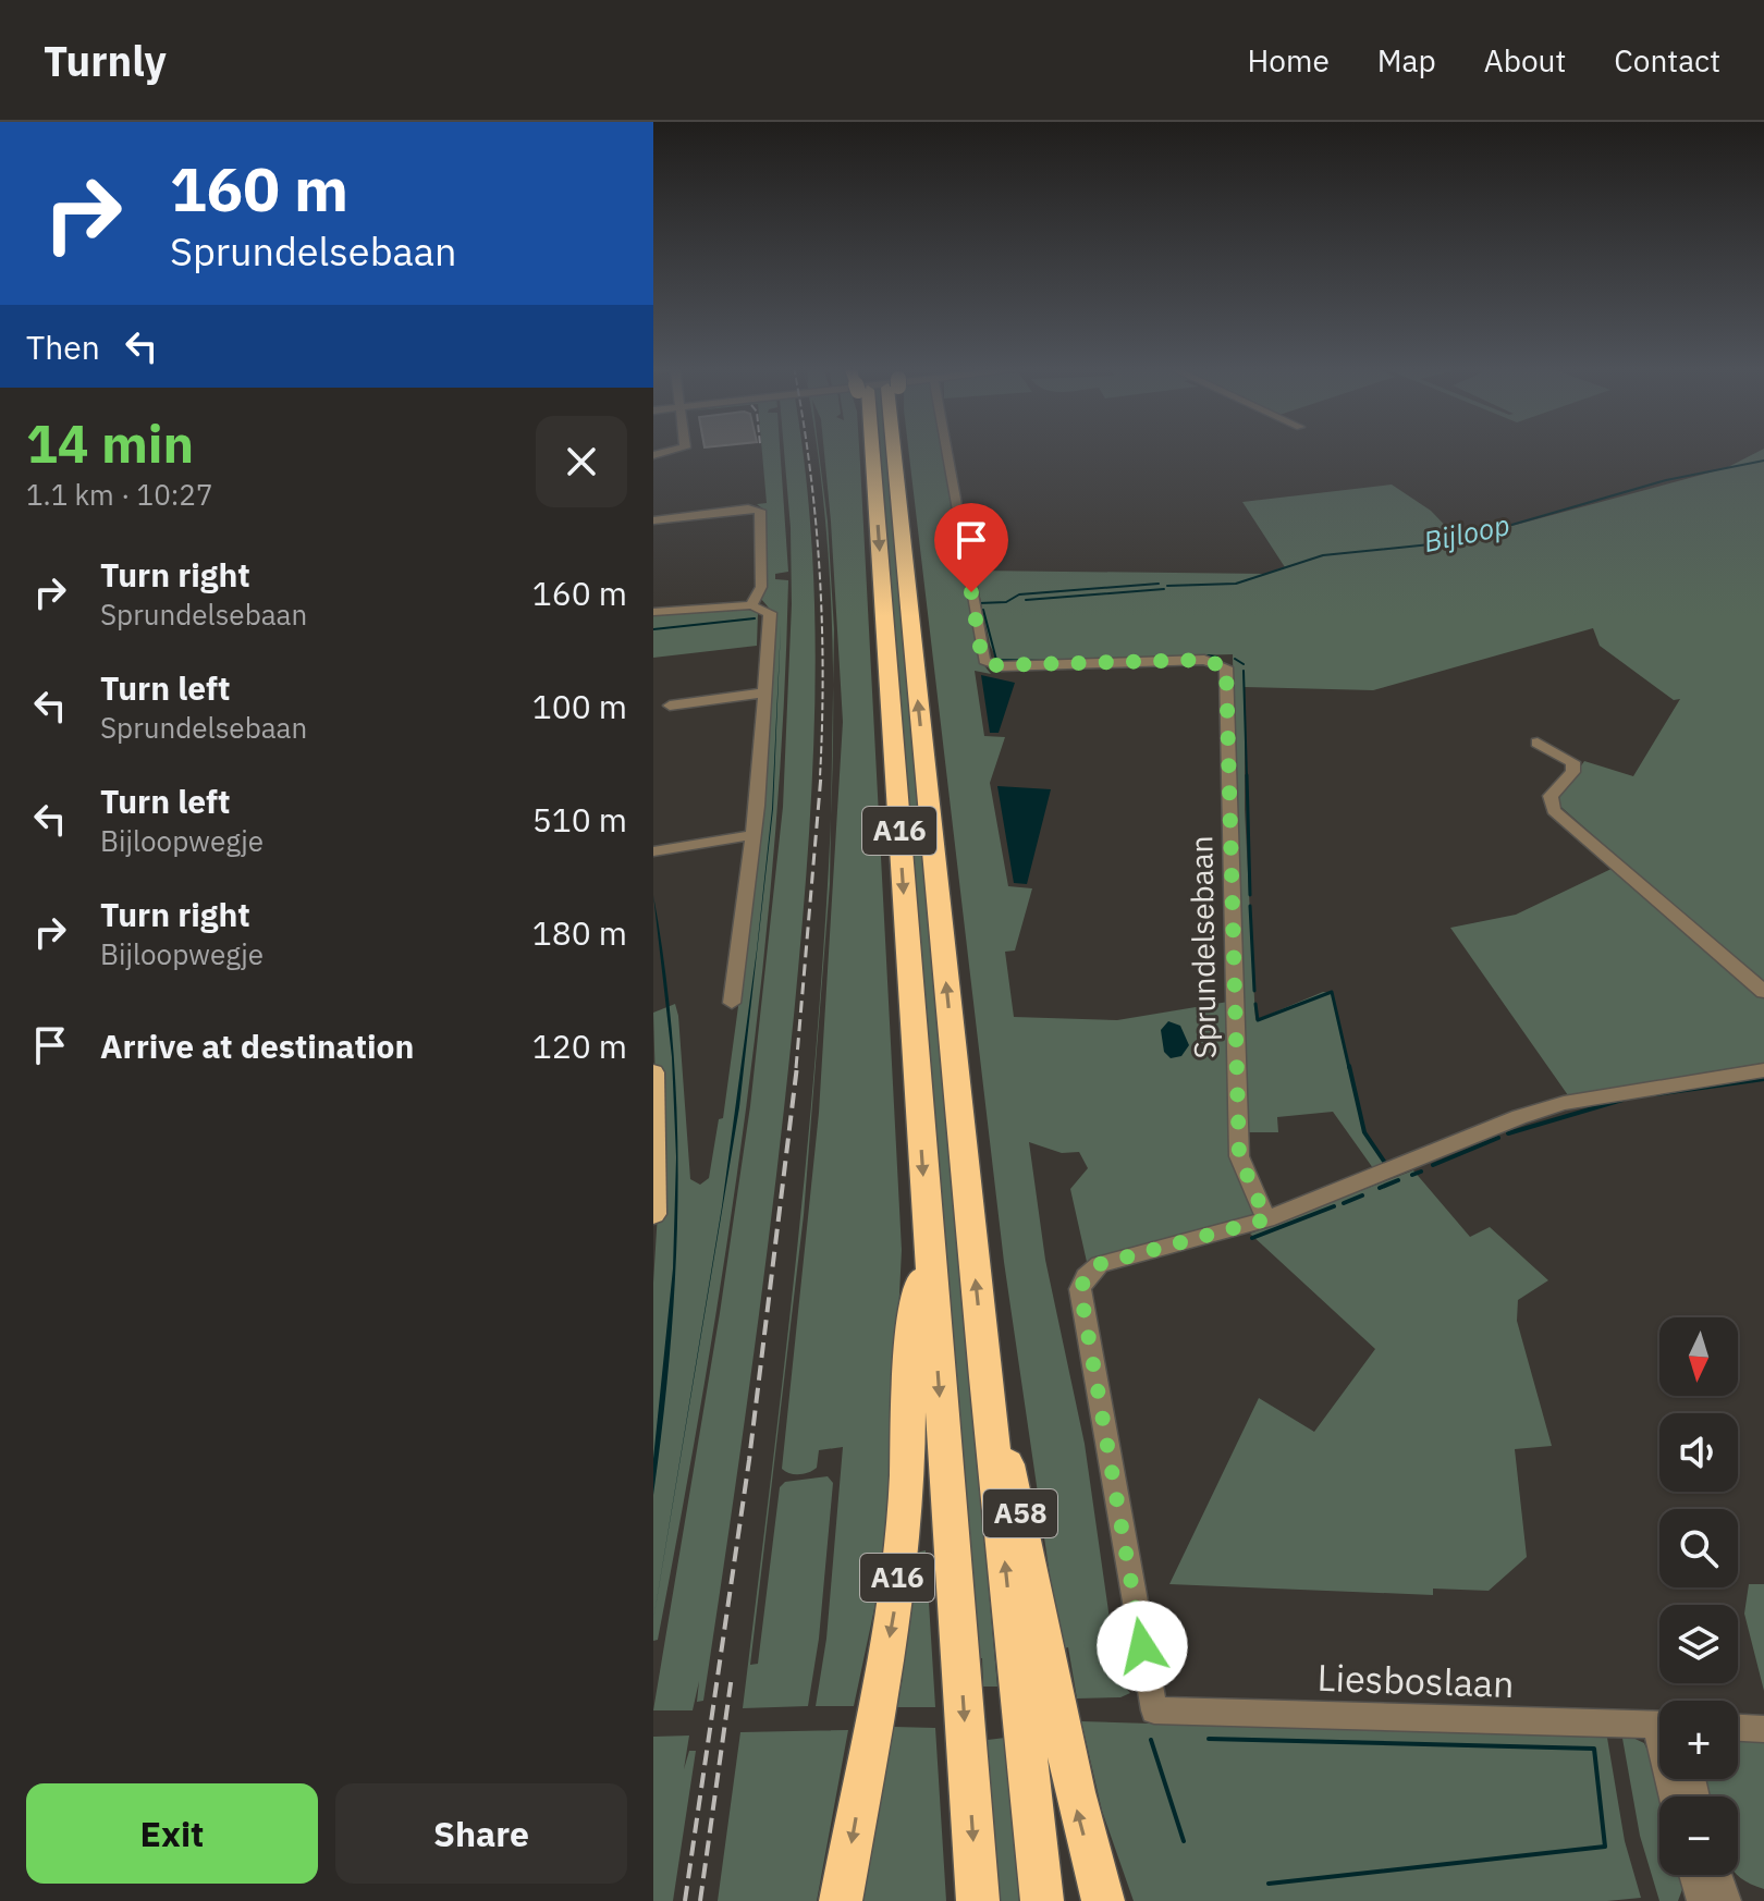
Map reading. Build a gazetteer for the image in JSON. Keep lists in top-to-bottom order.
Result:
{
  "streets": {
    "highway": ["A16"],
    "street": ["Sprundelsebaan", "Liesboslaan"]
  },
  "crossings": [
    ["Sprundelsebaan", "Liesboslaan"]
  ],
  "water": ["Bijloop"],
  "north": "bottom",
  "page": {
    "header": "Turnly",
    "nav": [
      "Home",
      "Map",
      "About",
      "Contact"
    ],
    "turn": ["160 m", "Sprundelsebaan"],
    "then": "Then",
    "heading": ["14 min", "1.1 km · 10:27"],
    "list": [
      {
        "name": "Turn right",
        "note": "Sprundelsebaan",
        "value": "160 m"
      },
      {
        "name": "Turn left",
        "note": "Sprundelsebaan",
        "value": "100 m"
      },
      {
        "name": "Turn left",
        "note": "Bijloopwegje",
        "value": "510 m"
      },
      {
        "name": "Turn right",
        "note": "Bijloopwegje",
        "value": "180 m"
      },
      {
        "name": "Arrive at destination",
        "value": "120 m"
      }
    ],
    "map_buttons": ["+", "−"],
    "buttons": ["Exit", "Share"]
  }
}
